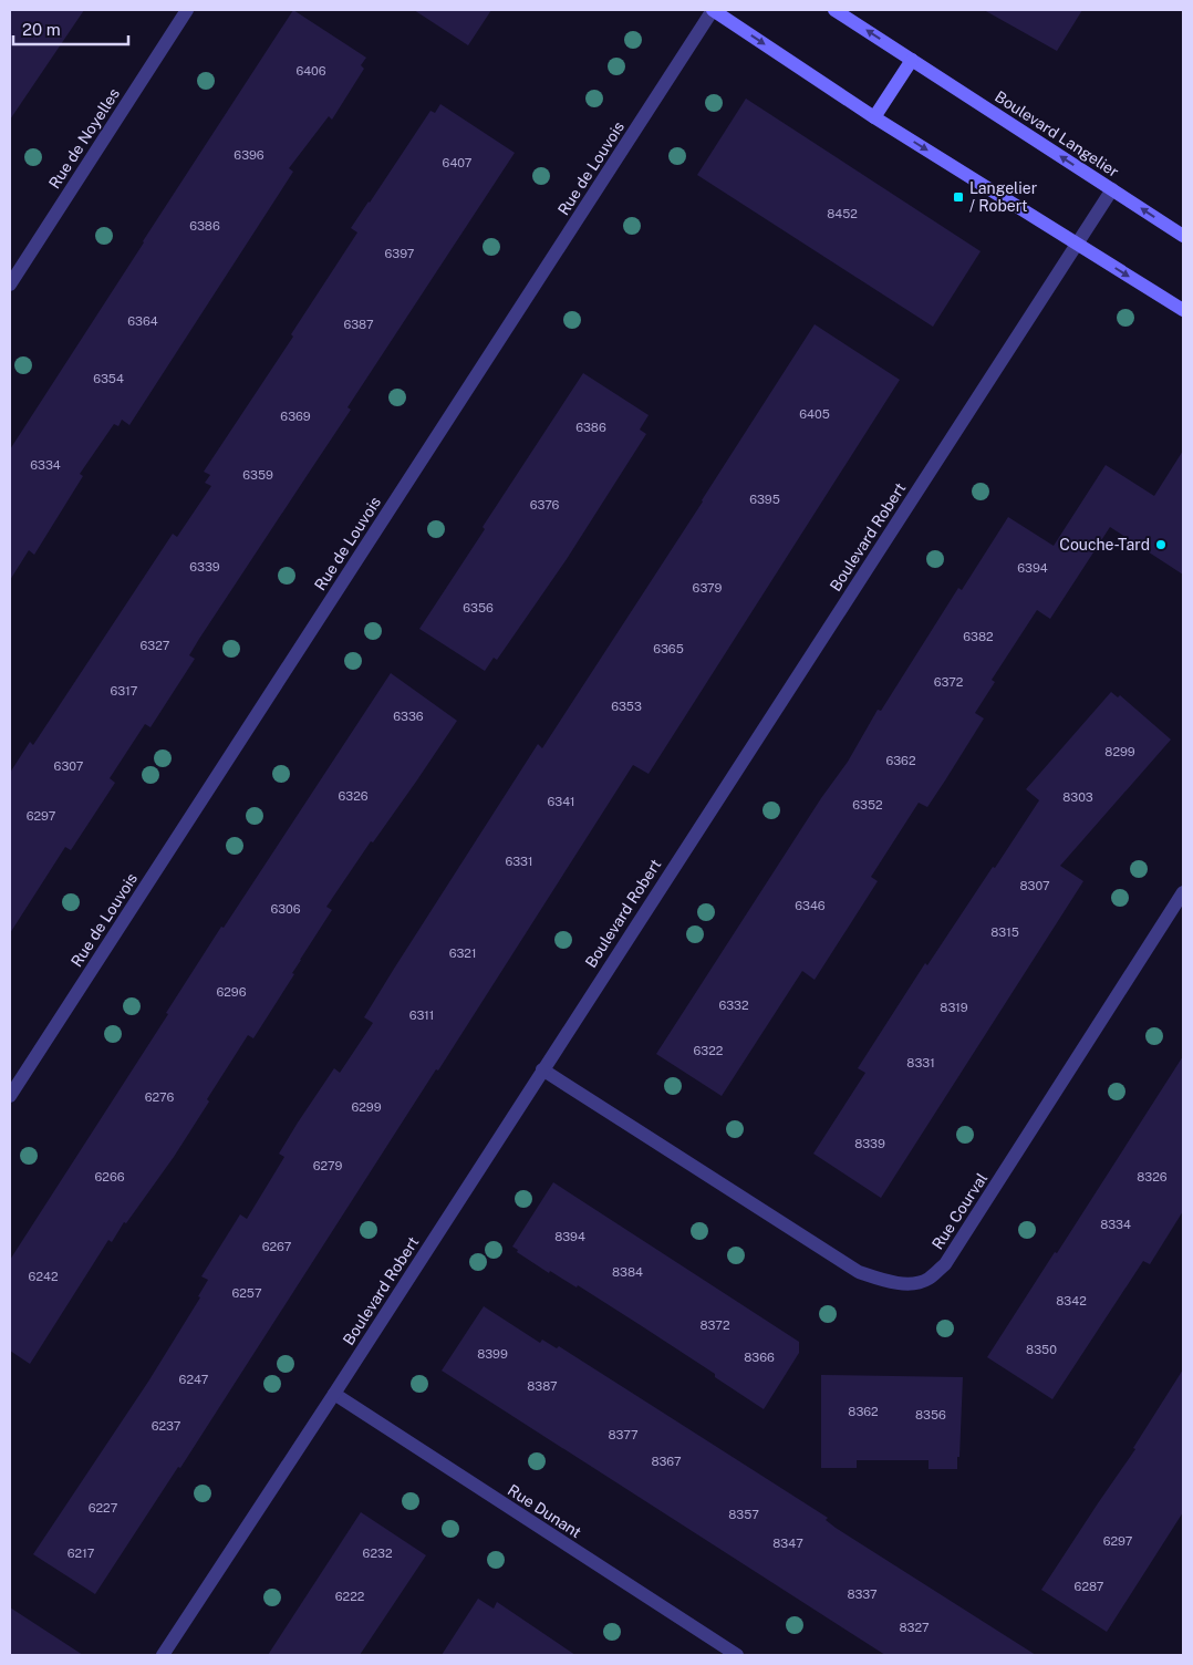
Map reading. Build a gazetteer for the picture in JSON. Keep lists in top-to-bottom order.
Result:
{
  "streets": {
    "main road": ["Boulevard Langelier"],
    "street": [
      "Rue de Noyelles",
      "Rue de Louvois",
      "Boulevard Robert",
      "Rue Courval",
      "Rue Dunant"
    ]
  },
  "crossings": [
    ["Boulevard Langelier", "Boulevard Robert"],
    ["Boulevard Robert", "Rue Courval"],
    ["Boulevard Robert", "Rue Dunant"]
  ],
  "places": {
    "transit": ["Langelier / Robert"],
    "other": ["Couche-Tard"]
  },
  "house_numbers": [
    "6406",
    "6396",
    "6407",
    "8452",
    "6386",
    "6397",
    "6364",
    "6387",
    "6354",
    "6405",
    "6369",
    "6386",
    "6334",
    "6359",
    "6395",
    "6376",
    "6339",
    "6394",
    "6379",
    "6356",
    "6382",
    "6327",
    "6365",
    "6372",
    "6317",
    "6353",
    "6336",
    "8299",
    "6362",
    "6307",
    "6326",
    "8303",
    "6341",
    "6352",
    "6297",
    "6331",
    "8307",
    "6346",
    "6306",
    "8315",
    "6321",
    "6296",
    "6332",
    "8319",
    "6311",
    "6322",
    "8331",
    "6276",
    "6299",
    "8339",
    "6279",
    "6266",
    "8326",
    "8334",
    "8394",
    "6267",
    "8384",
    "6242",
    "6257",
    "8342",
    "8372",
    "8350",
    "8399",
    "8366",
    "6247",
    "8387",
    "8362",
    "8356",
    "6237",
    "8377",
    "8367",
    "6227",
    "8357",
    "6297",
    "8347",
    "6217",
    "6232",
    "6287",
    "8337",
    "6222",
    "8327"
  ],
  "scale_bar": "20 m"
}
